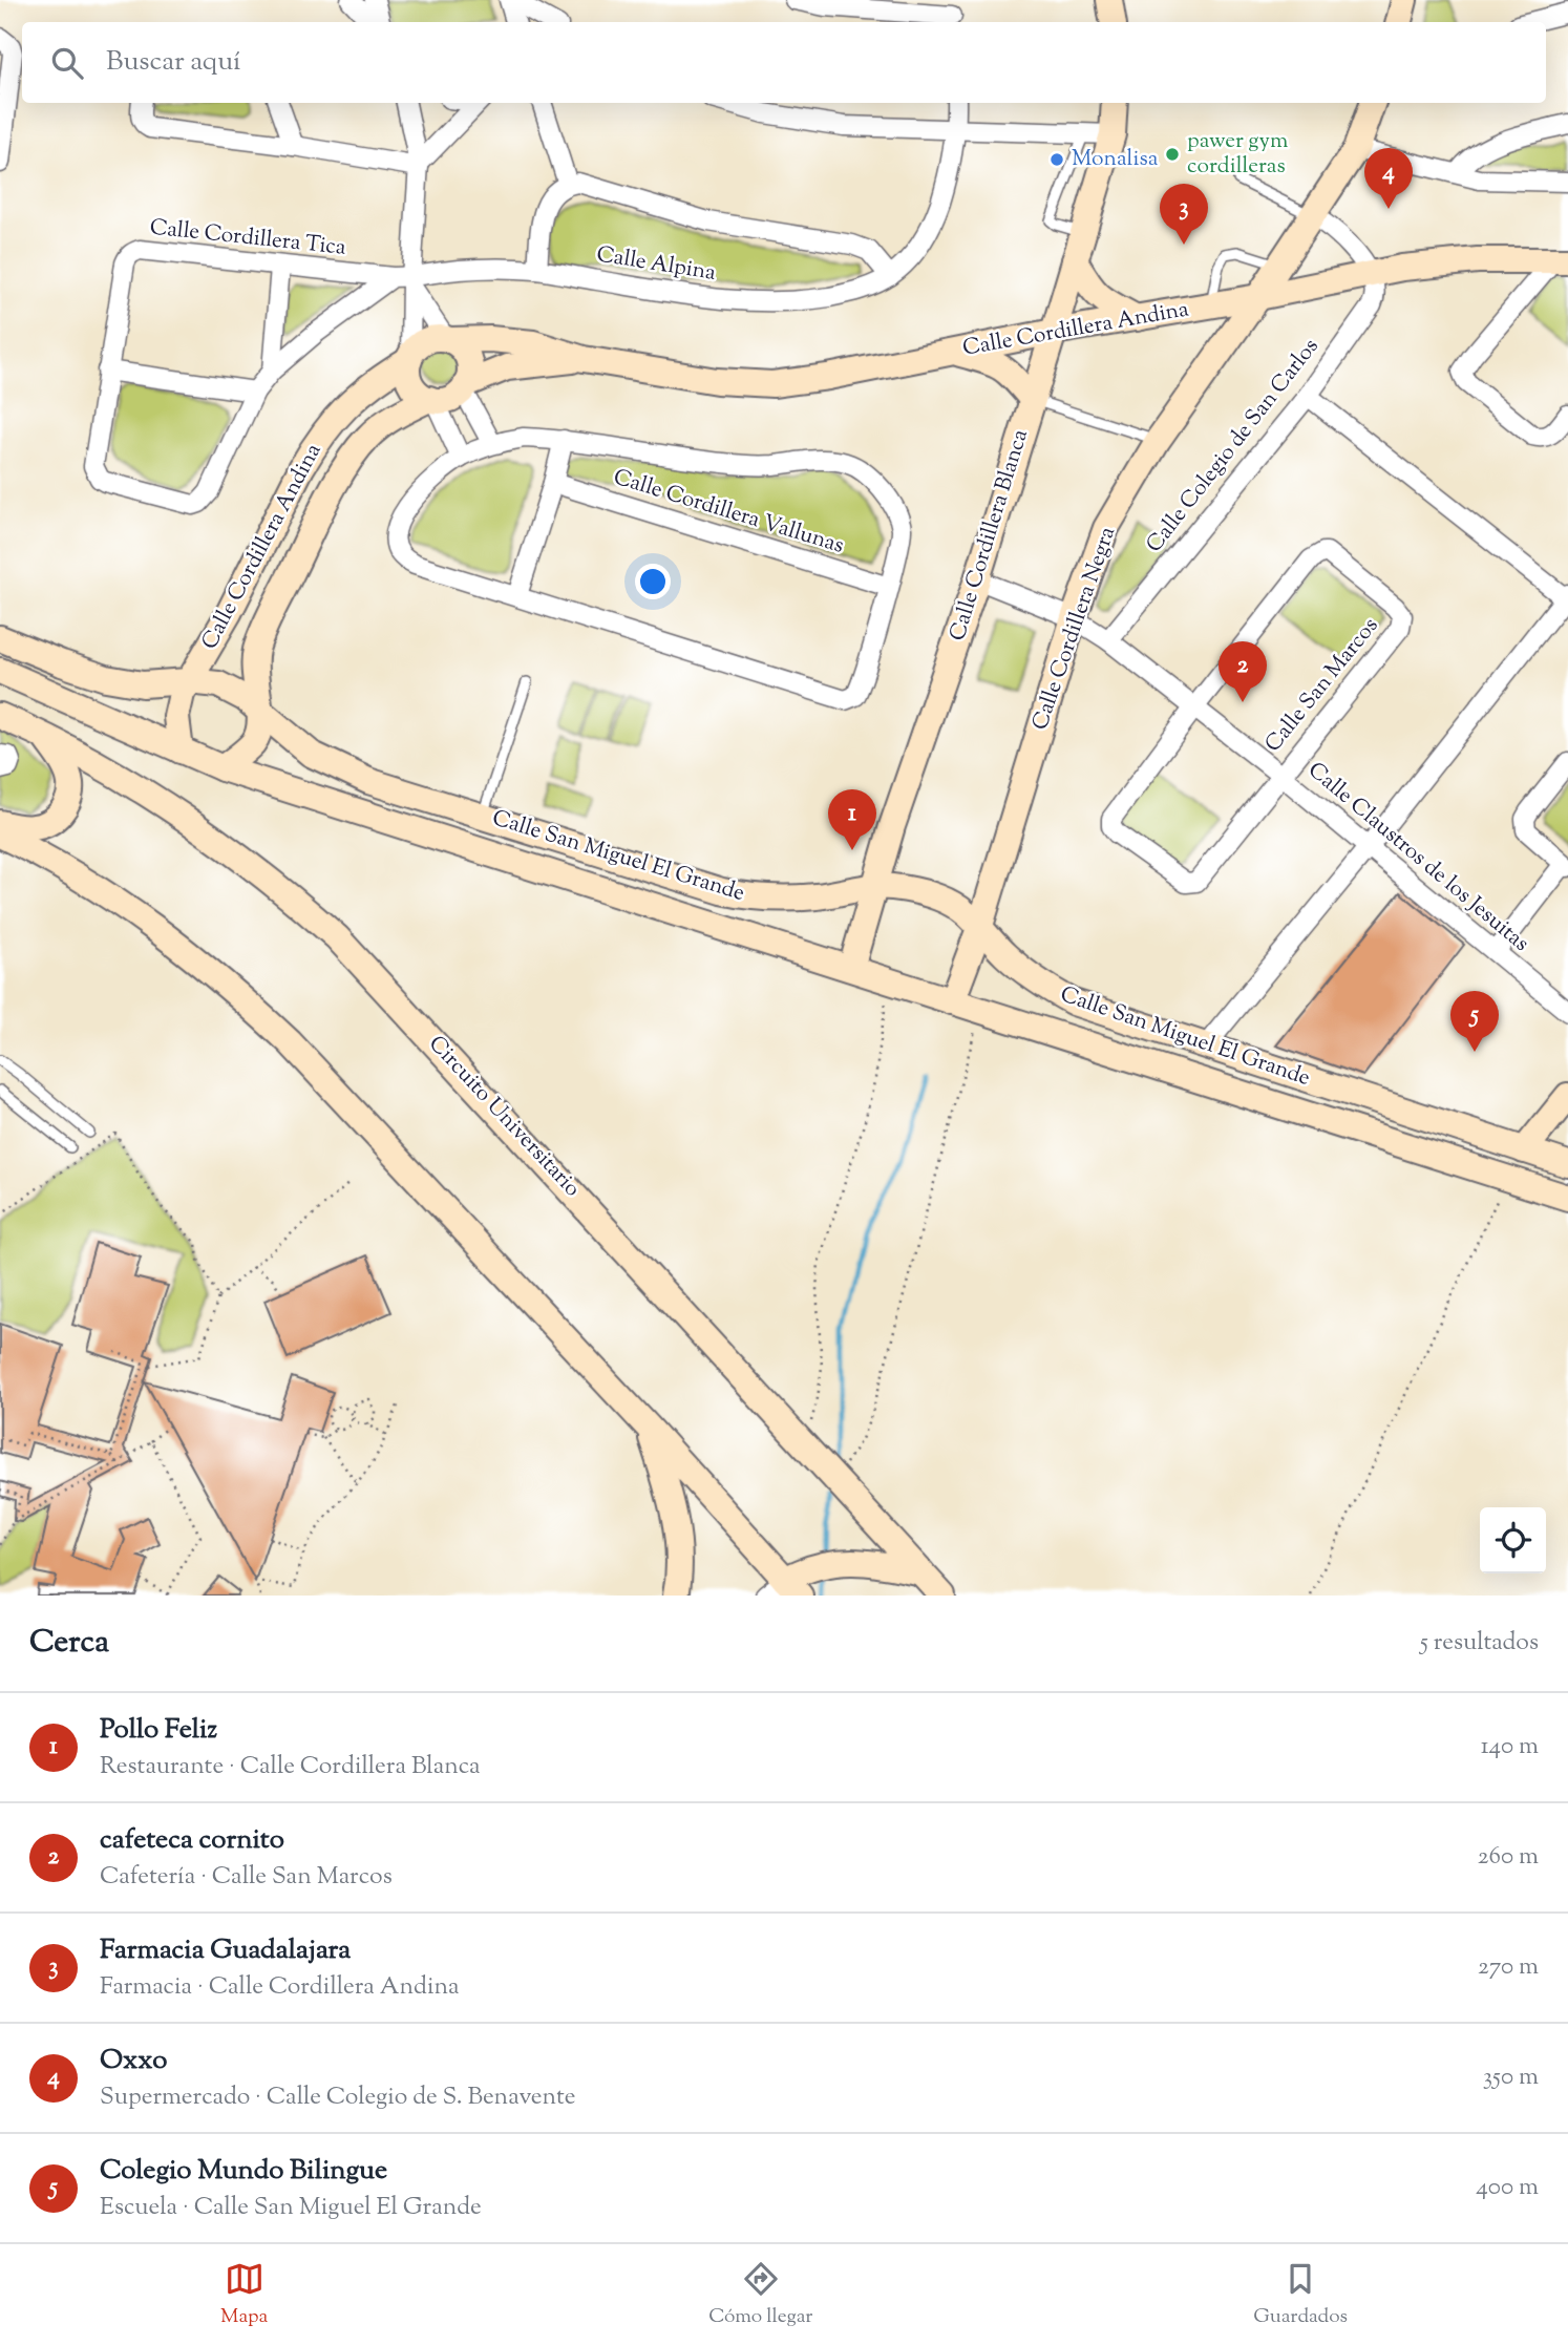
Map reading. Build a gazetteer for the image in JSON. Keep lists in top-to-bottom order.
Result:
{
  "streets": {
    "street": [
      "Calle Cordillera Tica",
      "Calle Alpina",
      "Calle Cordillera Andina",
      "Calle Colegio de San Carlos",
      "Calle Cordillera Vallunas",
      "Calle Cordillera Blanca",
      "Calle Cordillera Negra",
      "Calle San Marcos",
      "Calle San Miguel El Grande",
      "Calle Claustros de los Jesuitas",
      "Circuito Universitario"
    ]
  },
  "crossings": [
    ["Calle Cordillera Tica", "Calle Alpina"],
    ["Calle Cordillera Andina", "Calle Colegio de San Carlos"],
    ["Calle Cordillera Andina", "Calle Cordillera Blanca"],
    ["Calle Cordillera Andina", "Calle Cordillera Negra"],
    ["Calle Cordillera Andina", "Calle San Miguel El Grande"],
    ["Calle Colegio de San Carlos", "Calle Claustros de los Jesuitas"],
    ["Calle Cordillera Blanca", "Calle San Miguel El Grande"],
    ["Calle Cordillera Blanca", "Calle Claustros de los Jesuitas"],
    ["Calle Cordillera Negra", "Calle San Miguel El Grande"],
    ["Calle Cordillera Negra", "Calle Claustros de los Jesuitas"],
    ["Calle San Marcos", "Calle Claustros de los Jesuitas"]
  ],
  "places": ["pawer gym cordilleras", "Monalisa"],
  "page": {
    "search": "Buscar aquí",
    "pins": [
      "4",
      "3",
      "2",
      "1",
      "5"
    ],
    "heading": ["Cerca", "5 resultados"],
    "list": [
      {
        "mark": "1",
        "name": "Pollo Feliz",
        "note": "Restaurante · Calle Cordillera Blanca",
        "value": "140 m"
      },
      {
        "mark": "2",
        "name": "cafeteca cornito",
        "note": "Cafetería · Calle San Marcos",
        "value": "260 m"
      },
      {
        "mark": "3",
        "name": "Farmacia Guadalajara",
        "note": "Farmacia · Calle Cordillera Andina",
        "value": "270 m"
      },
      {
        "mark": "4",
        "name": "Oxxo",
        "note": "Supermercado · Calle Colegio de S. Benavente",
        "value": "350 m"
      },
      {
        "mark": "5",
        "name": "Colegio Mundo Bilingue",
        "note": "Escuela · Calle San Miguel El Grande",
        "value": "400 m"
      }
    ],
    "nav": ["Mapa", "Cómo llegar", "Guardados"]
  }
}
